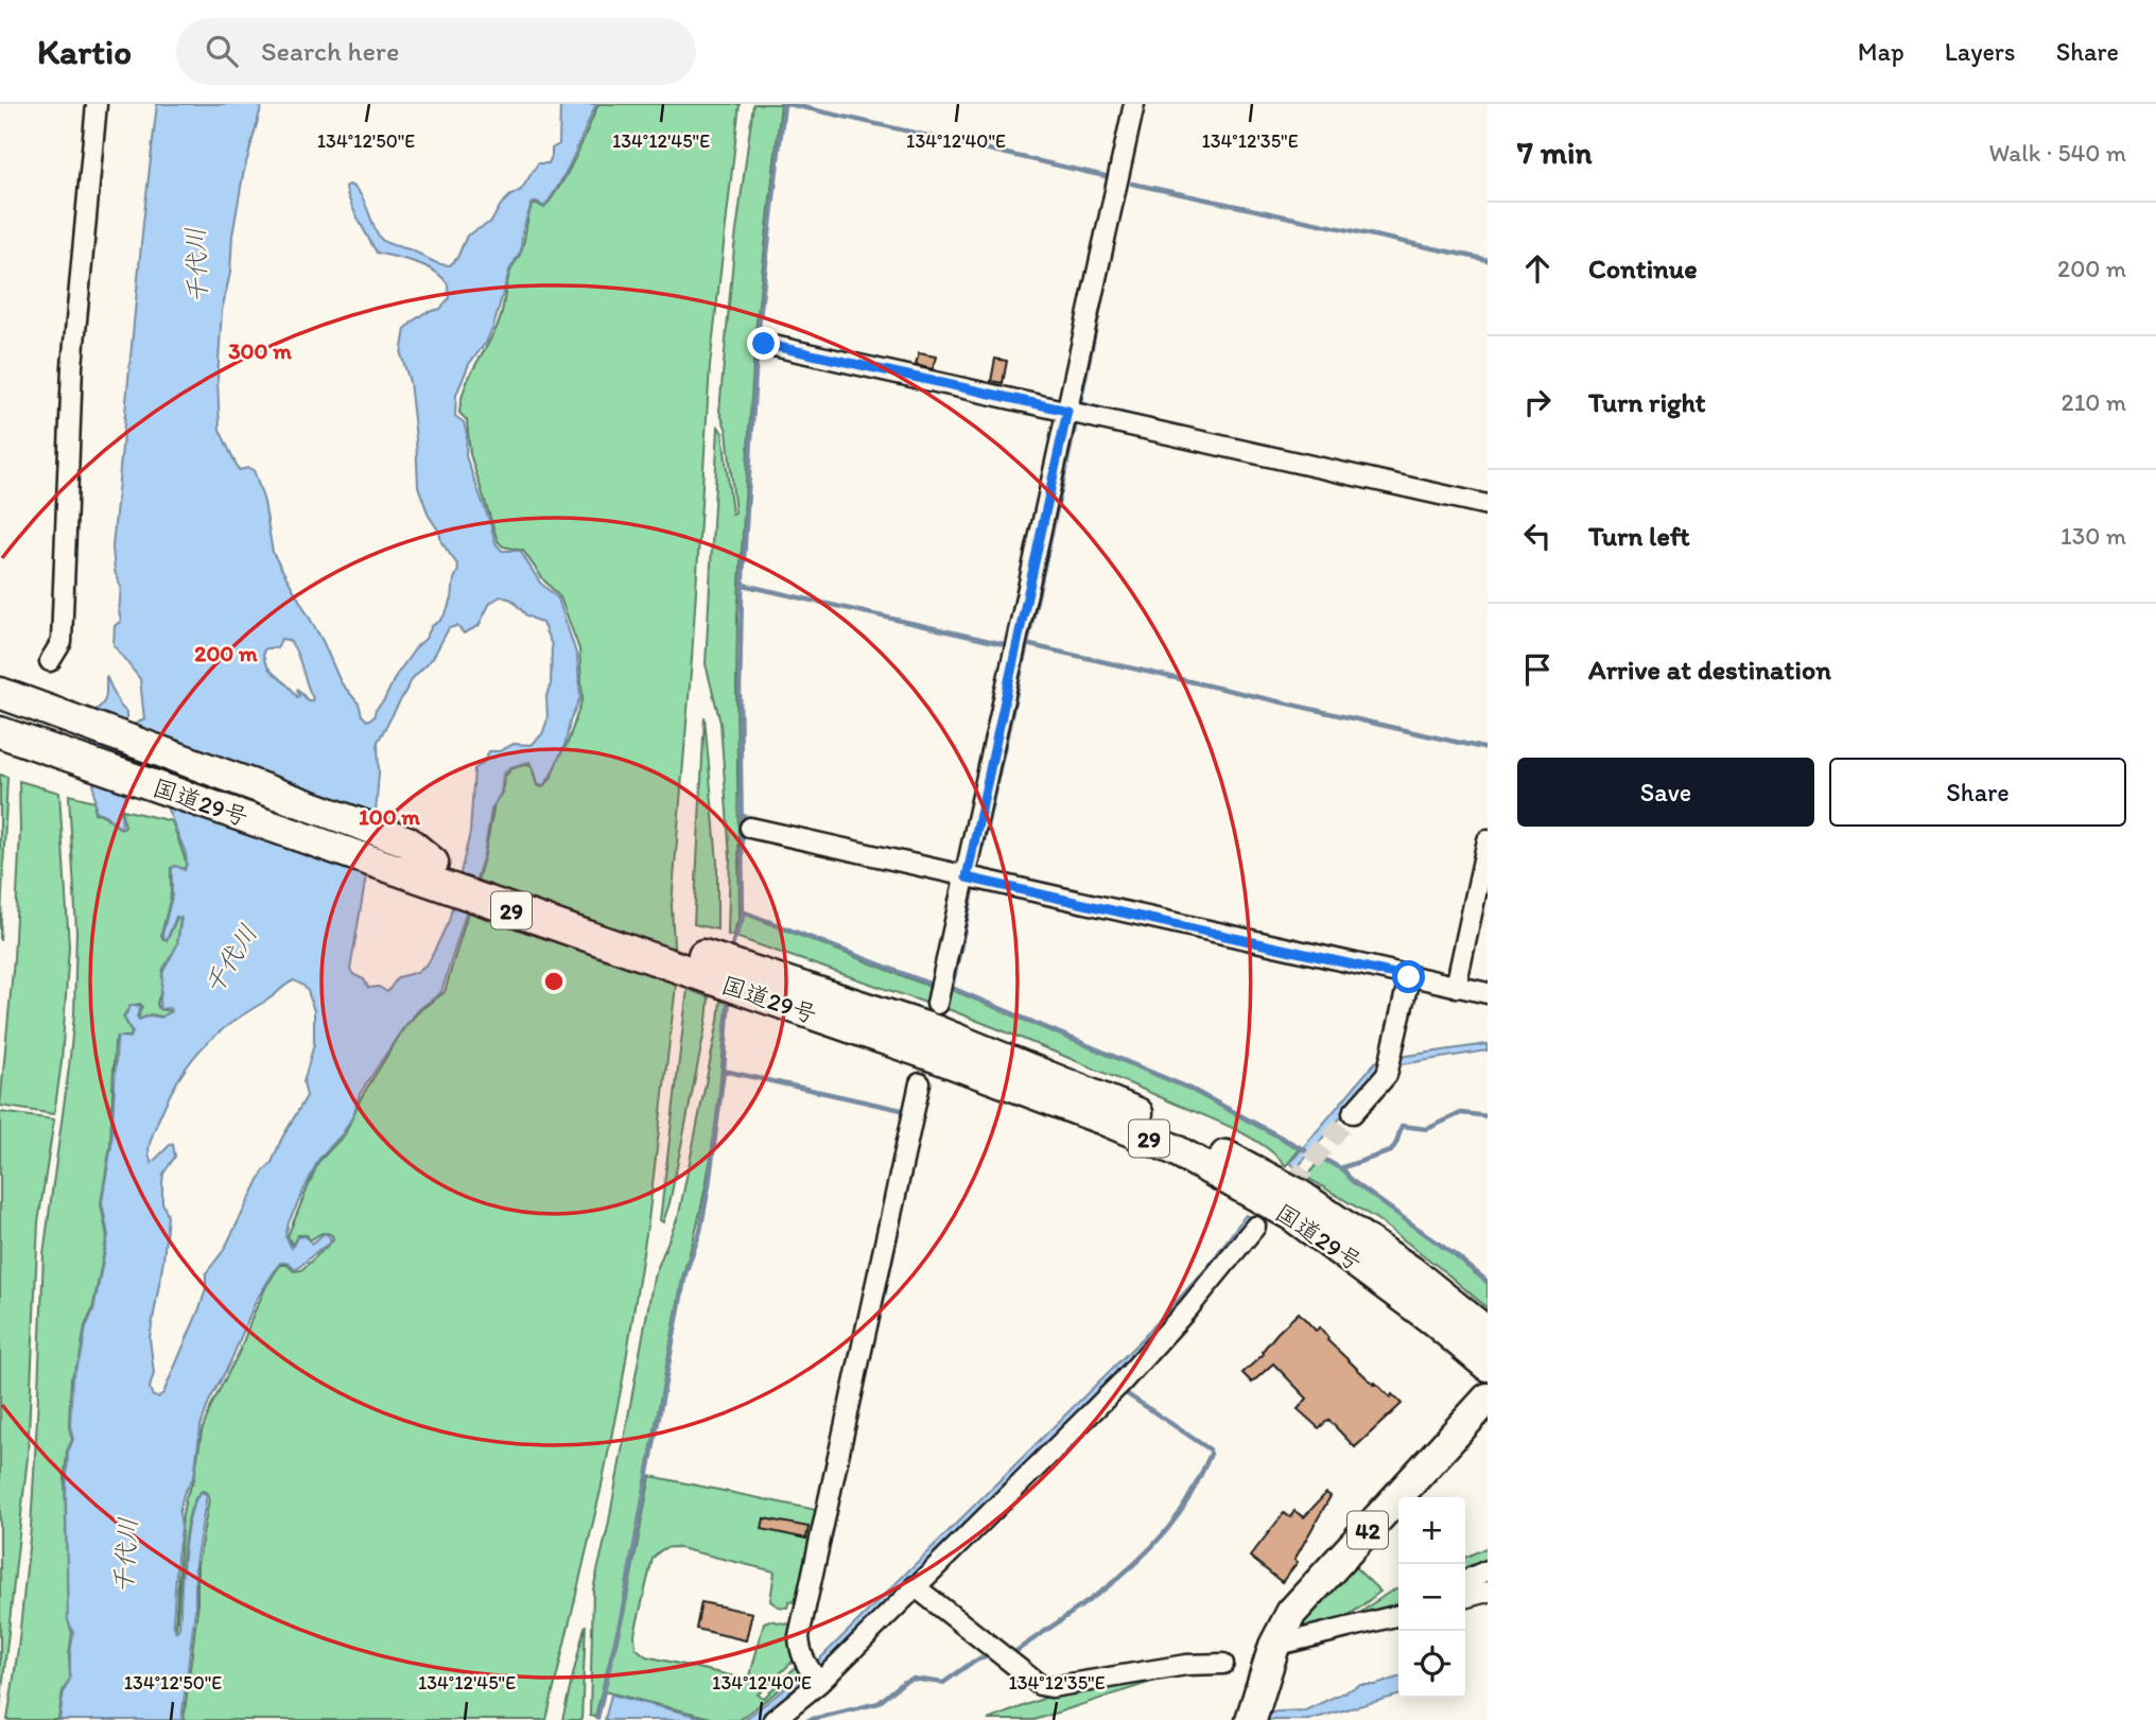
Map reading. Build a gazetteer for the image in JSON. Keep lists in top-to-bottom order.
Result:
{
  "streets": {
    "main road": ["国道29号", "29", "42"]
  },
  "crossings": [
    ["国道29号", "29"]
  ],
  "water": ["千代川"],
  "page": {
    "header": "Kartio",
    "search": "Search here",
    "nav": ["Map", "Layers", "Share"],
    "heading": ["7 min", "Walk · 540 m"],
    "list": [
      ["Continue", "200 m"],
      ["Turn right", "210 m"],
      ["Turn left", "130 m"],
      "Arrive at destination"
    ],
    "buttons": ["Save", "Share"],
    "map_buttons": ["+", "−"]
  },
  "coordinates": [
    "134°12'50\"E",
    "134°12'45\"E",
    "134°12'40\"E",
    "134°12'35\"E"
  ],
  "rings": ["300 m", "200 m", "100 m"]
}
